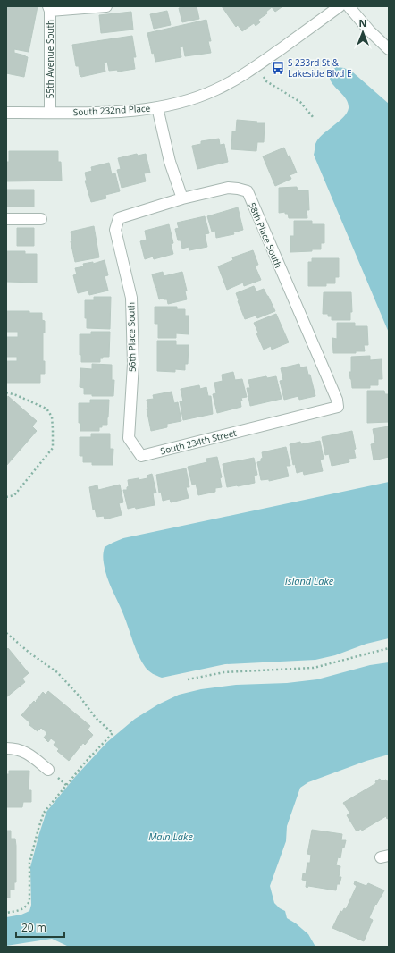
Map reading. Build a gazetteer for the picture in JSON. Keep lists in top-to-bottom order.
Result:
{
  "streets": {
    "street": [
      "55th Avenue South",
      "South 232nd Place",
      "58th Place South",
      "56th Place South",
      "South 234th Street"
    ]
  },
  "crossings": [
    ["55th Avenue South", "South 232nd Place"],
    ["58th Place South", "56th Place South"],
    ["58th Place South", "South 234th Street"],
    ["56th Place South", "South 234th Street"]
  ],
  "water": ["Island Lake", "Main Lake"],
  "places": {
    "bus stop": ["S 233rd St & Lakeside Blvd E"]
  },
  "scale_bar": "20 m",
  "north": "top"
}
